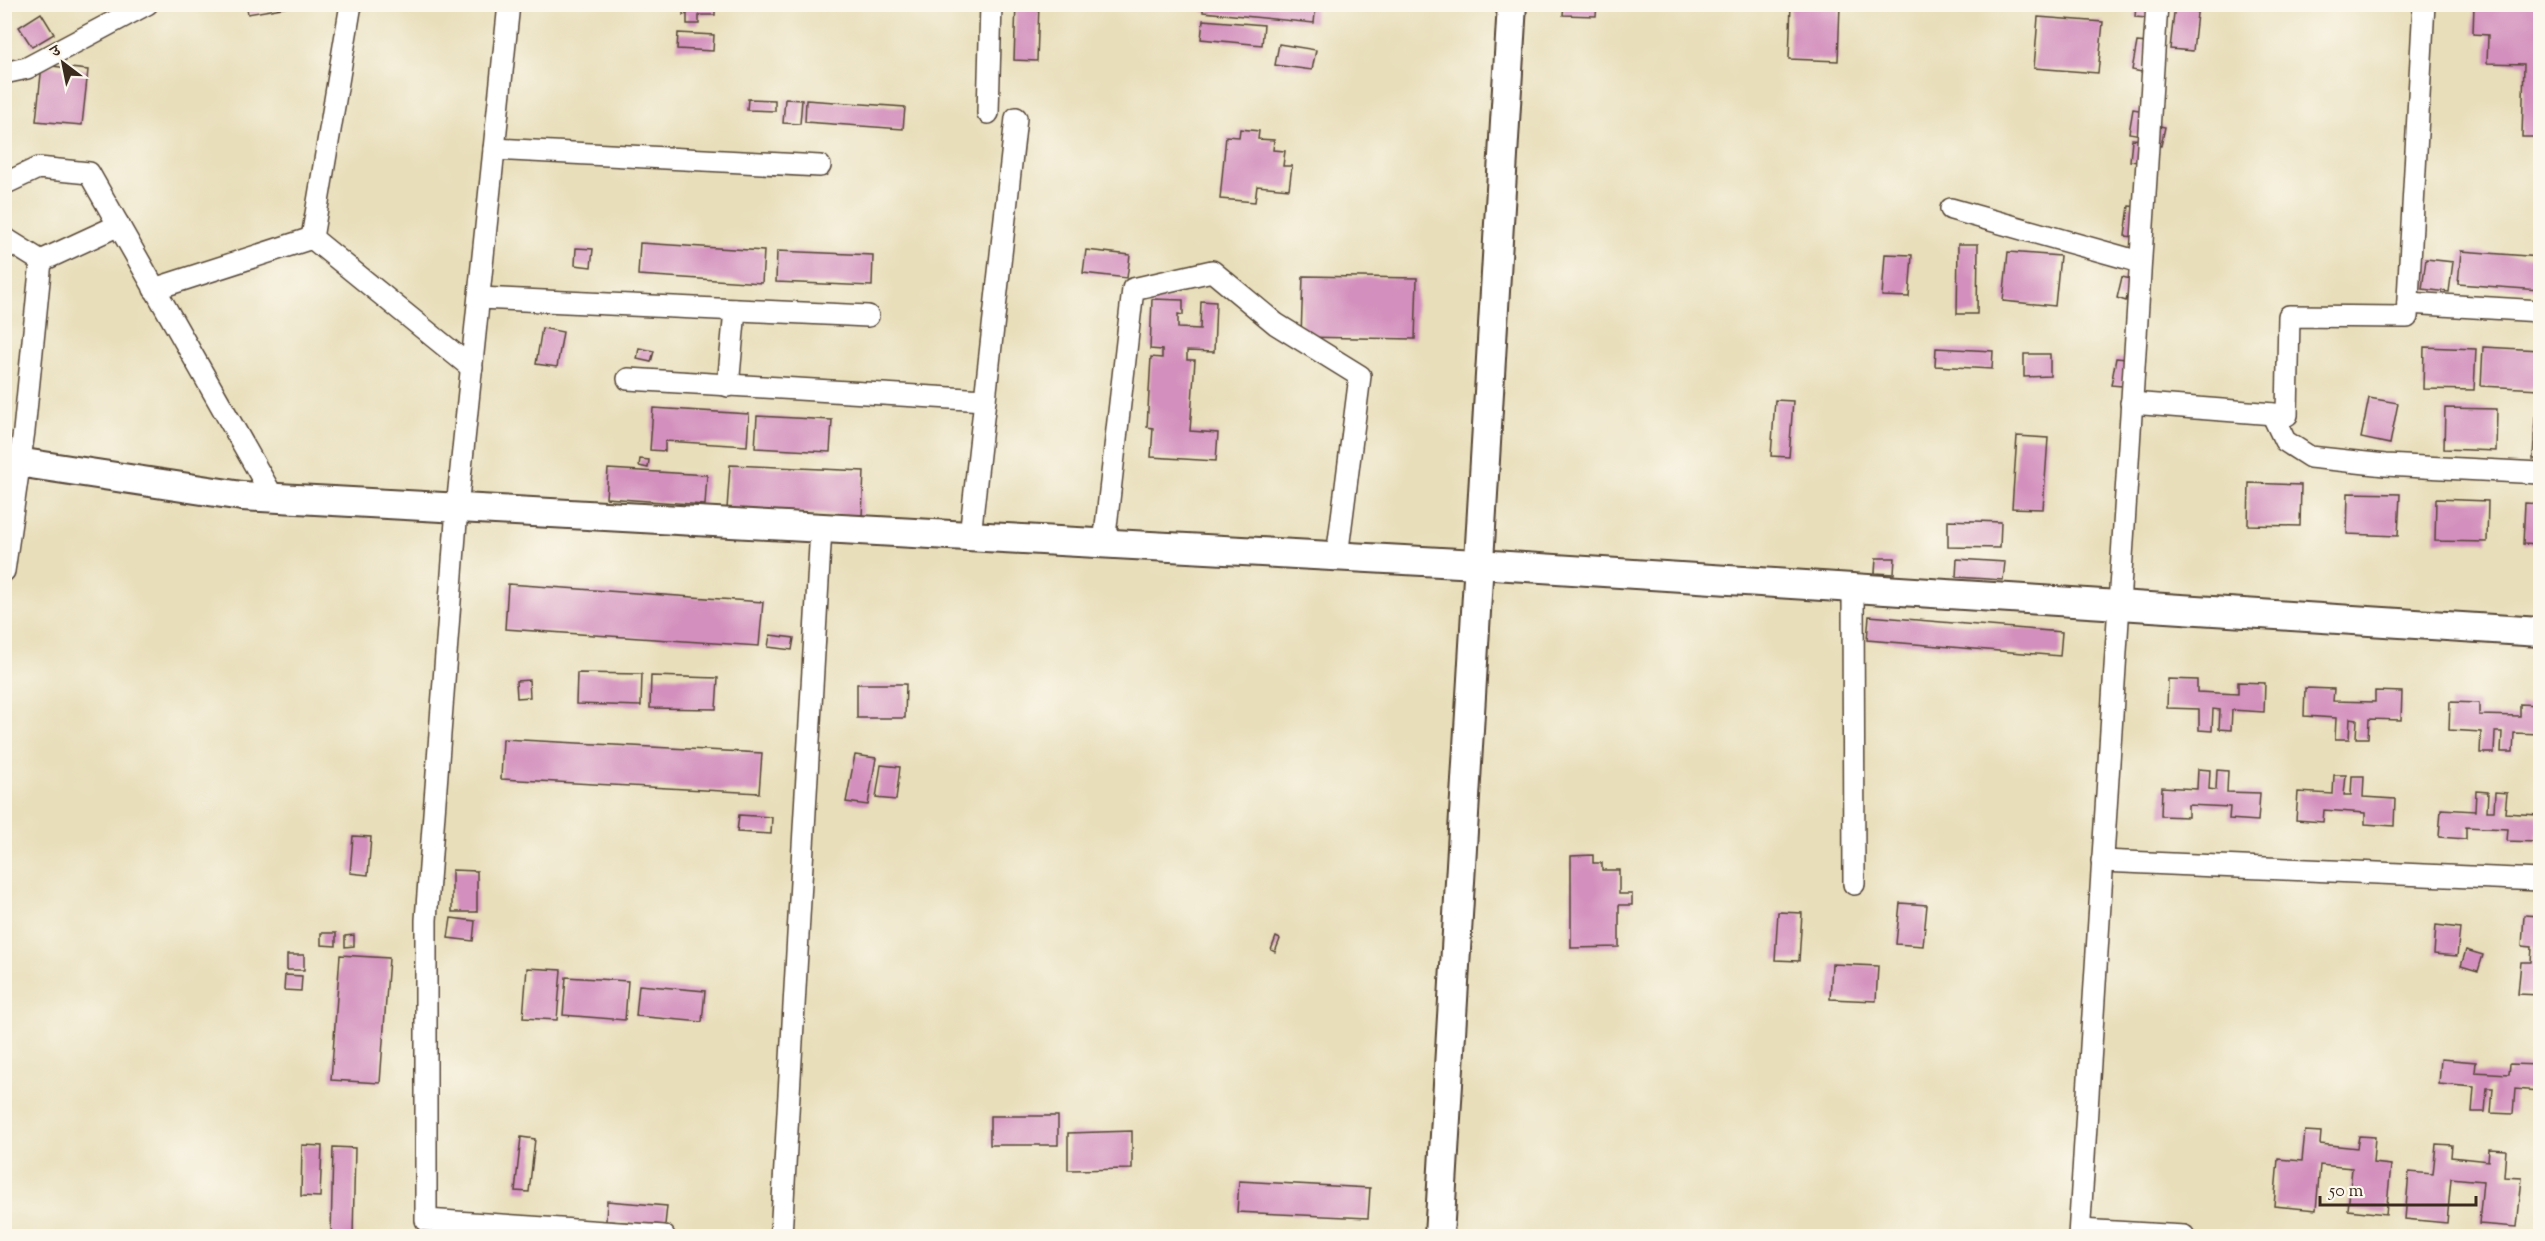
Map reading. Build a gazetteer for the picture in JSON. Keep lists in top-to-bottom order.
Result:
{
  "scale_bar": "50 m",
  "north": "top left"
}
